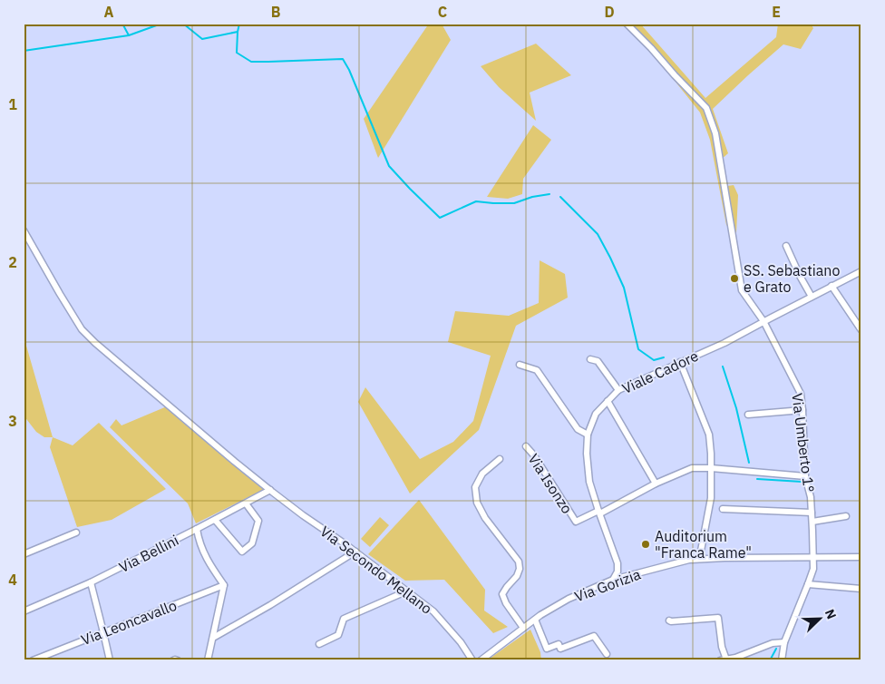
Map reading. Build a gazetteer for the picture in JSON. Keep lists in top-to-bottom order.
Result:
{
  "streets": {
    "street": [
      "Viale Cadore",
      "Via Umberto 1°",
      "Via Isonzo",
      "Via Bellini",
      "Via Secondo Mellano",
      "Via Gorizia",
      "Via Leoncavallo"
    ]
  },
  "crossings": [
    ["Viale Cadore", "Via Umberto 1°"],
    ["Viale Cadore", "Via Isonzo"],
    ["Viale Cadore", "Via Gorizia"],
    ["Via Umberto 1°", "Via Gorizia"],
    ["Via Bellini", "Via Secondo Mellano"]
  ],
  "places": ["SS. Sebastiano e Grato", "Auditorium \"Franca Rame\""],
  "north": "top right",
  "grid": {
    "columns": [
      "A",
      "B",
      "C",
      "D",
      "E"
    ],
    "rows": [
      "1",
      "2",
      "3",
      "4"
    ]
  }
}
